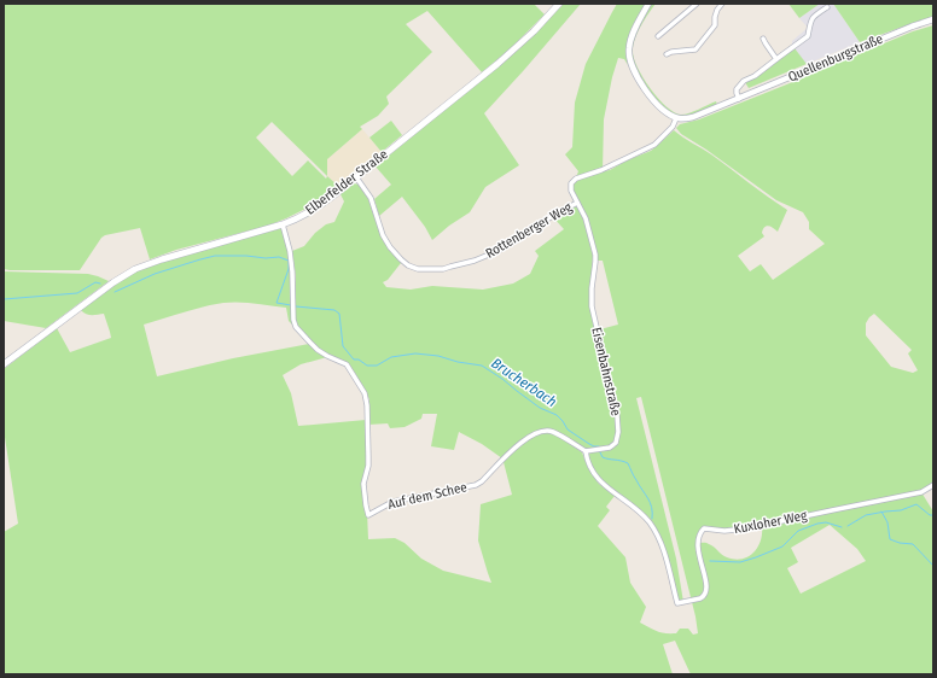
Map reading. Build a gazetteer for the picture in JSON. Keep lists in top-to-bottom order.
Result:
{
  "streets": {
    "main road": ["Elberfelder Straße"],
    "street": [
      "Quellenburgstraße",
      "Rottenberger Weg",
      "Eisenbahnstraße",
      "Auf dem Schee",
      "Kuxloher Weg"
    ]
  },
  "crossings": [
    ["Quellenburgstraße", "Rottenberger Weg"],
    ["Elberfelder Straße", "Rottenberger Weg"],
    ["Elberfelder Straße", "Auf dem Schee"],
    ["Rottenberger Weg", "Eisenbahnstraße"],
    ["Eisenbahnstraße", "Auf dem Schee"],
    ["Eisenbahnstraße", "Kuxloher Weg"],
    ["Auf dem Schee", "Kuxloher Weg"]
  ],
  "water": ["Brucherbach"]
}
